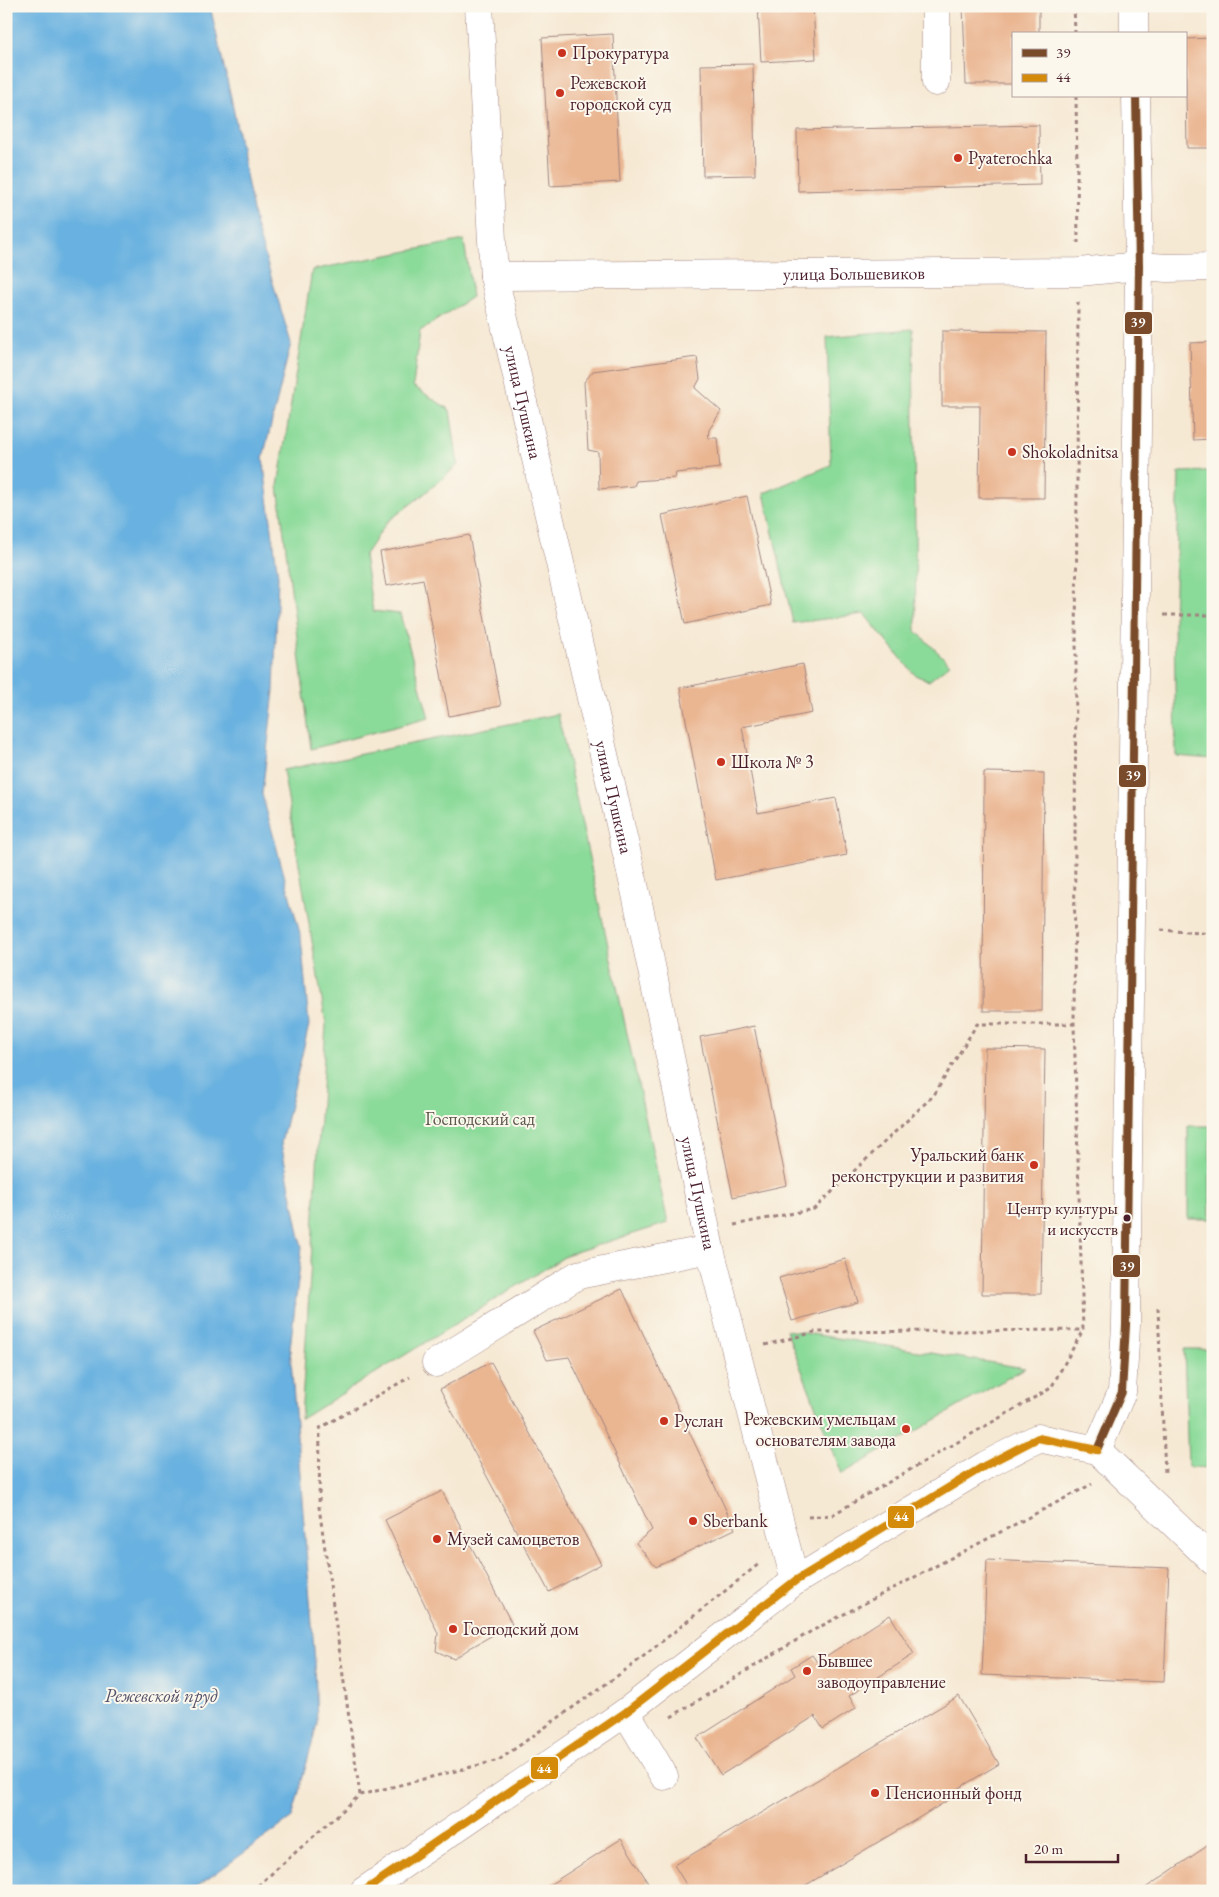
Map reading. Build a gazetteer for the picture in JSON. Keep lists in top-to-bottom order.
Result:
{
  "streets": {
    "street": ["улица Большевиков", "улица Пушкина"]
  },
  "crossings": [
    ["улица Большевиков", "улица Пушкина"]
  ],
  "water": ["Режевской пруд"],
  "parks": ["Господский сад"],
  "places": [
    "Прокуратура",
    "Режевской городской суд",
    "Pyaterochka",
    "Shokoladnitsa",
    "Школа № 3",
    "Уральский банк реконструкции и развития",
    "Центр культуры и искусств",
    "Руслан",
    "Режевским умельцам основателям завода",
    "Sberbank",
    "Музей самоцветов",
    "Господский дом",
    "Бывшее заводоуправление",
    "Пенсионный фонд"
  ],
  "lines": ["transit line 39", "transit line 44"],
  "legend": ["39", "44"],
  "scale_bar": "20 m"
}
